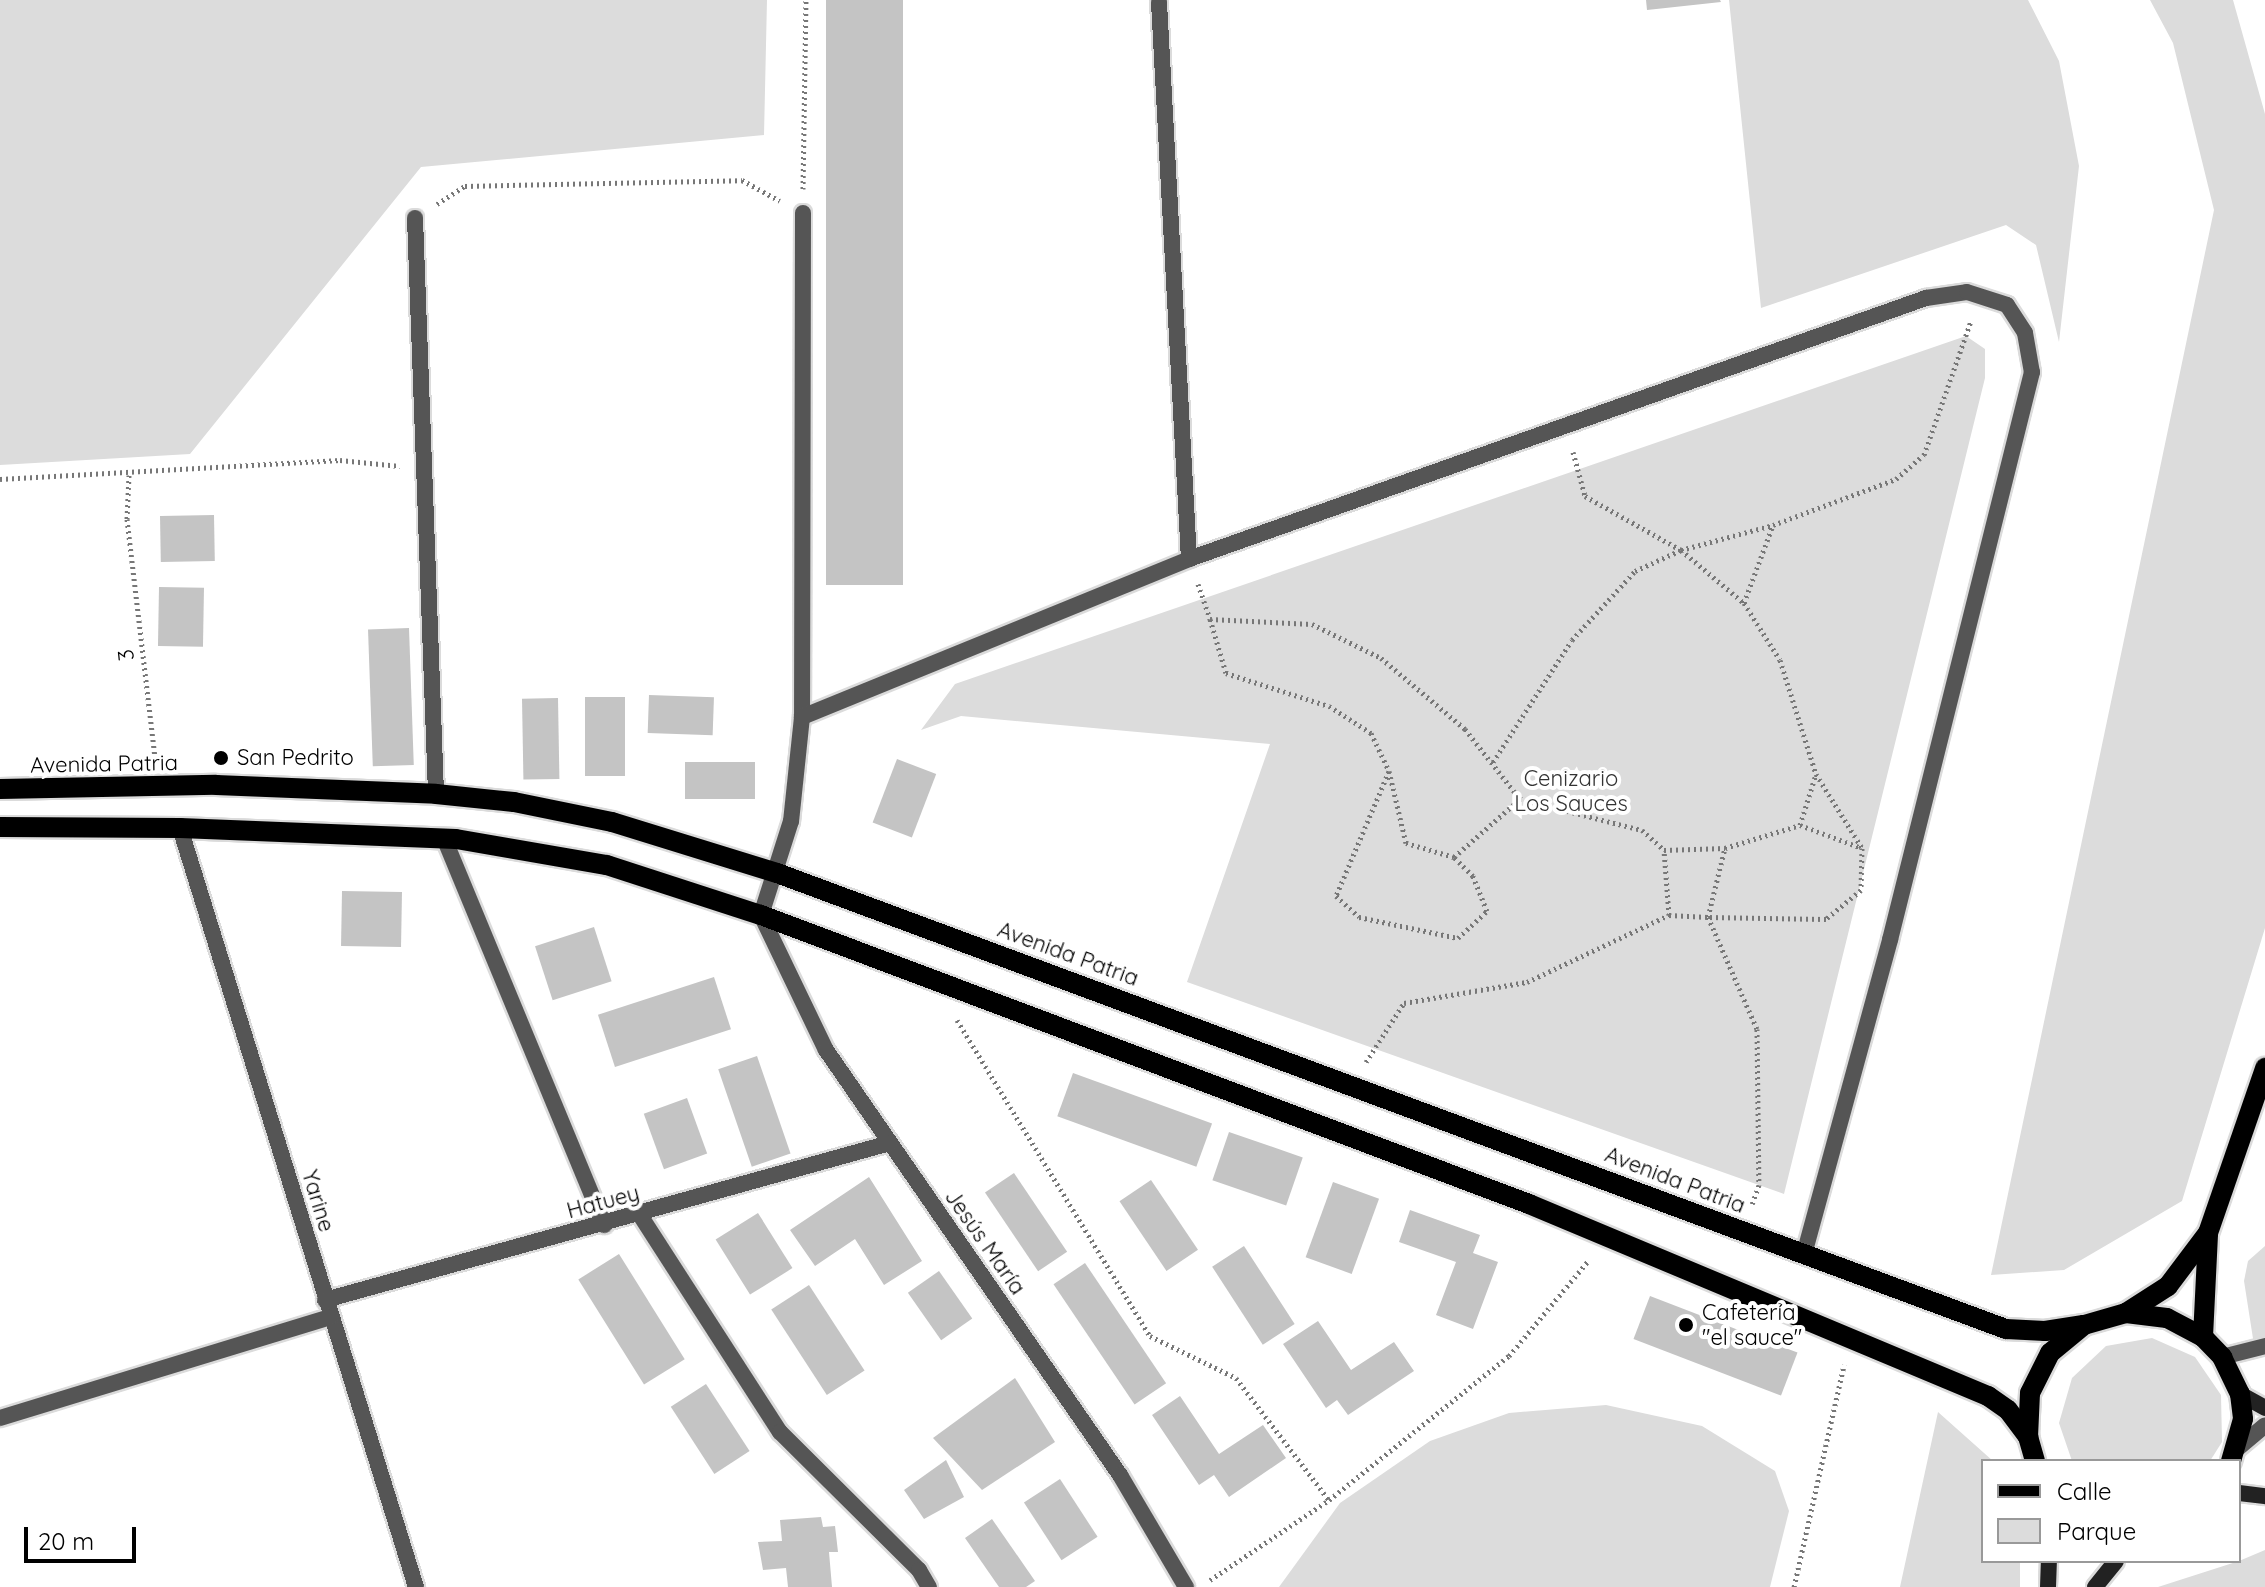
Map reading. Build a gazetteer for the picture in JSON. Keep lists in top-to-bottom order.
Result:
{
  "streets": {
    "main road": ["Avenida Patria"],
    "street": ["Yarine", "Hatuey", "Jesús María"],
    "path": ["3"]
  },
  "crossings": [
    ["3", "Avenida Patria"],
    ["Yarine", "Hatuey"],
    ["Hatuey", "Jesús María"]
  ],
  "parks": ["Cenizario Los Sauces"],
  "places": ["San Pedrito", "Cafetería \"el sauce\""],
  "legend": ["Calle", "Parque"],
  "scale_bar": "20 m"
}
